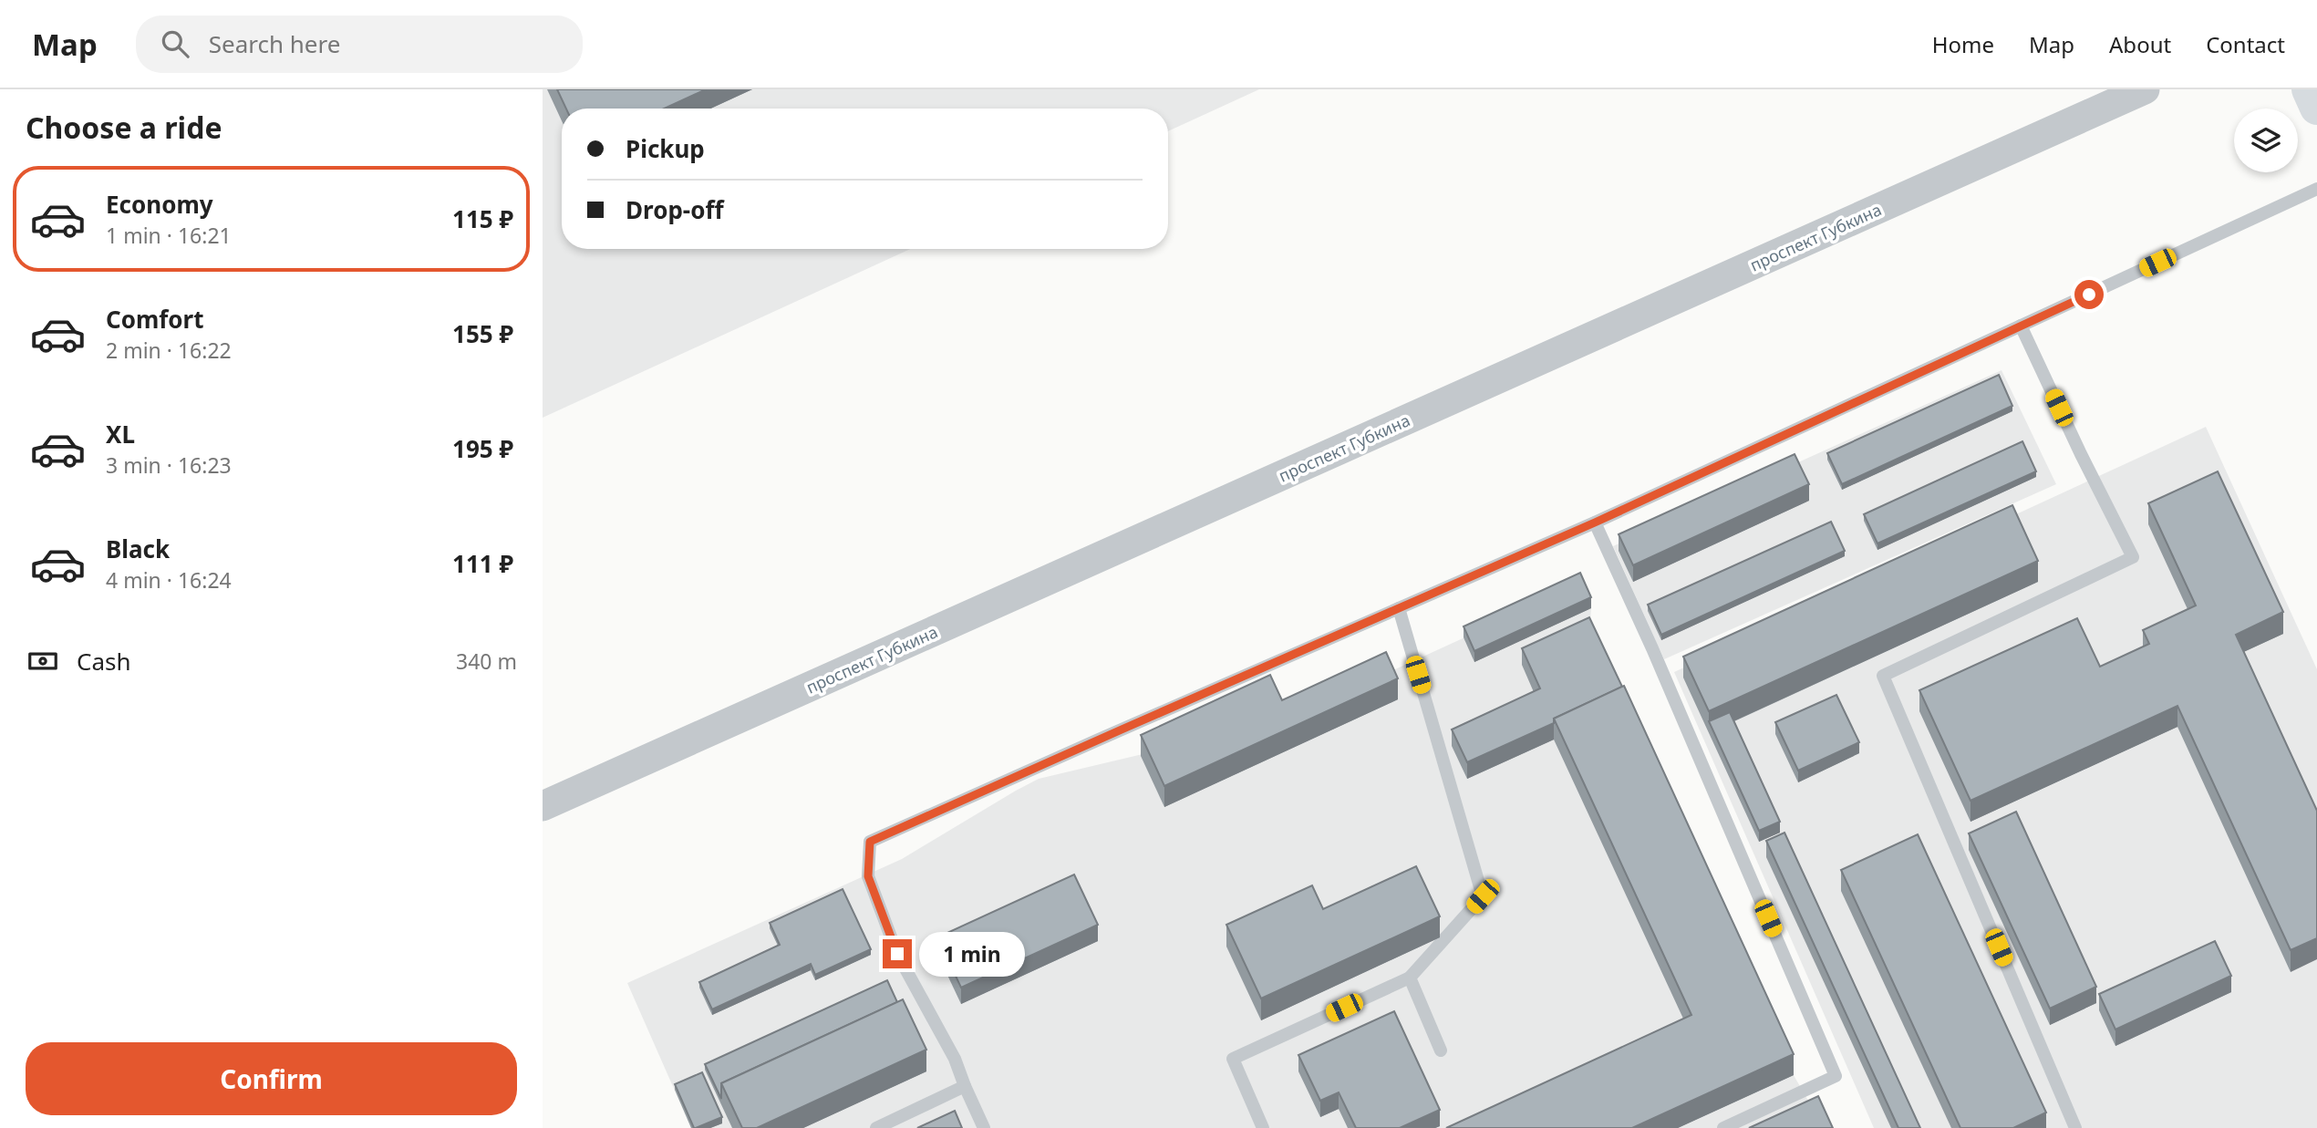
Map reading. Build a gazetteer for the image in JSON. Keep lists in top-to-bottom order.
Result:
{
  "streets": {
    "street": ["проспект Губкина"]
  },
  "page": {
    "header": "Map",
    "search": "Search here",
    "nav": [
      "Home",
      "Map",
      "About",
      "Contact"
    ],
    "heading": "Choose a ride",
    "banner": ["Pickup", "Drop-off"],
    "list": [
      {
        "name": "Economy",
        "note": "1 min · 16:21",
        "value": "115 ₽"
      },
      {
        "name": "Comfort",
        "note": "2 min · 16:22",
        "value": "155 ₽"
      },
      {
        "name": "XL",
        "note": "3 min · 16:23",
        "value": "195 ₽"
      },
      {
        "name": "Black",
        "note": "4 min · 16:24",
        "value": "111 ₽"
      }
    ],
    "pay": ["Cash", "340 m"],
    "bubble": "1 min",
    "buttons": "Confirm"
  }
}
